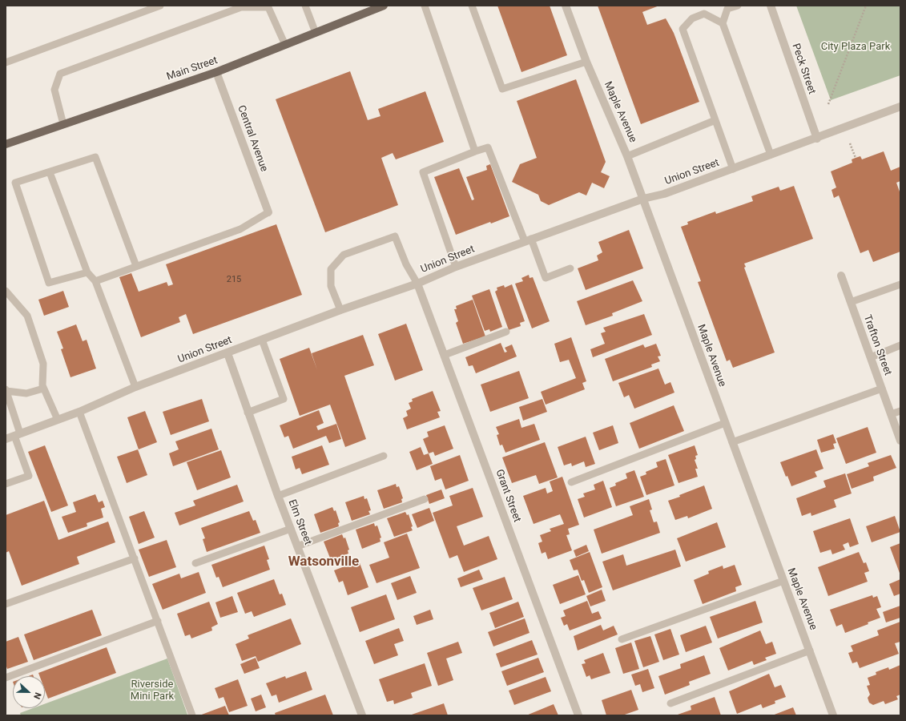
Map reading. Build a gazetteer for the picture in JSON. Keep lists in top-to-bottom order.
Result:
{
  "streets": {
    "main road": ["Main Street"],
    "street": [
      "Peck Street",
      "Maple Avenue",
      "Central Avenue",
      "Union Street",
      "Trafton Street",
      "Grant Street",
      "Elm Street"
    ]
  },
  "crossings": [
    ["Main Street", "Central Avenue"],
    ["Peck Street", "Union Street"],
    ["Maple Avenue", "Union Street"],
    ["Union Street", "Grant Street"],
    ["Union Street", "Elm Street"]
  ],
  "districts": ["Watsonville"],
  "parks": ["City Plaza Park", "Riverside Mini Park"],
  "house_numbers": ["215"],
  "north": "right"
}
